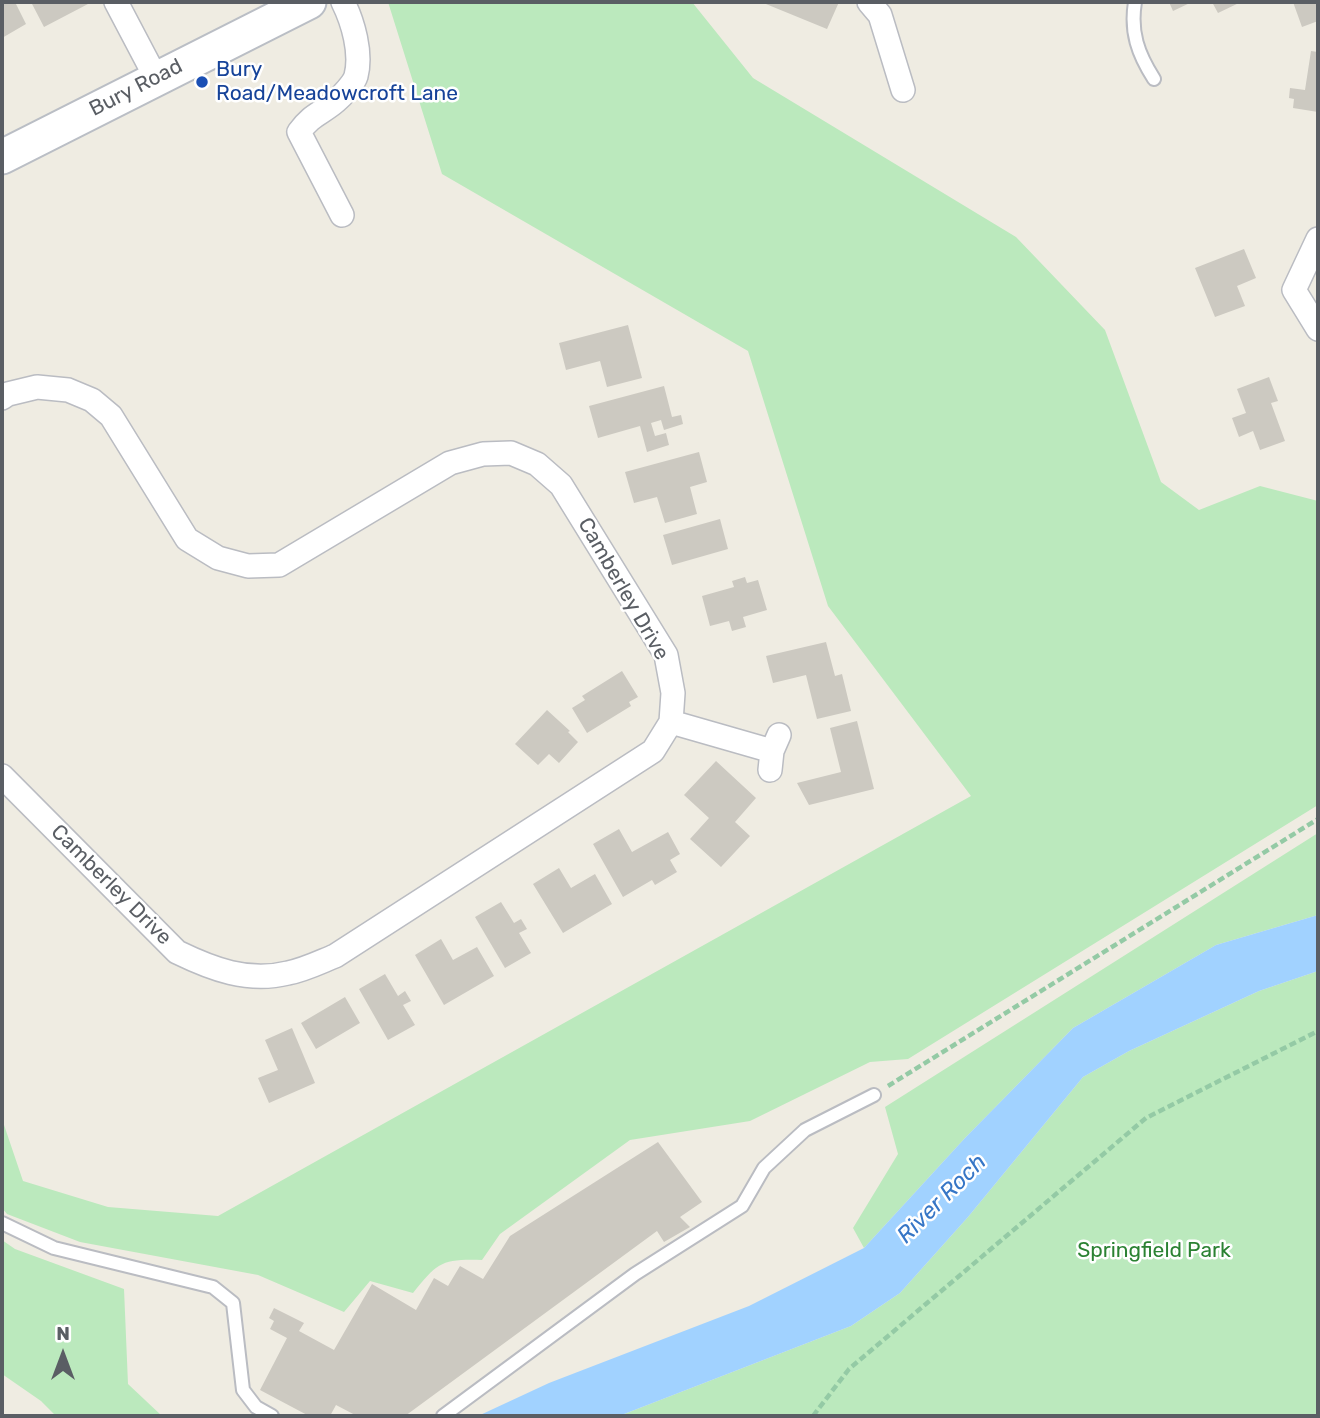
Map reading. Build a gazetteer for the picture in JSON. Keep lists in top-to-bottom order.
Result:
{
  "streets": {
    "main road": ["Bury Road"],
    "street": ["Camberley Drive"]
  },
  "water": ["River Roch"],
  "parks": ["Springfield Park"],
  "places": ["Bury Road/Meadowcroft Lane"],
  "north": "top"
}
